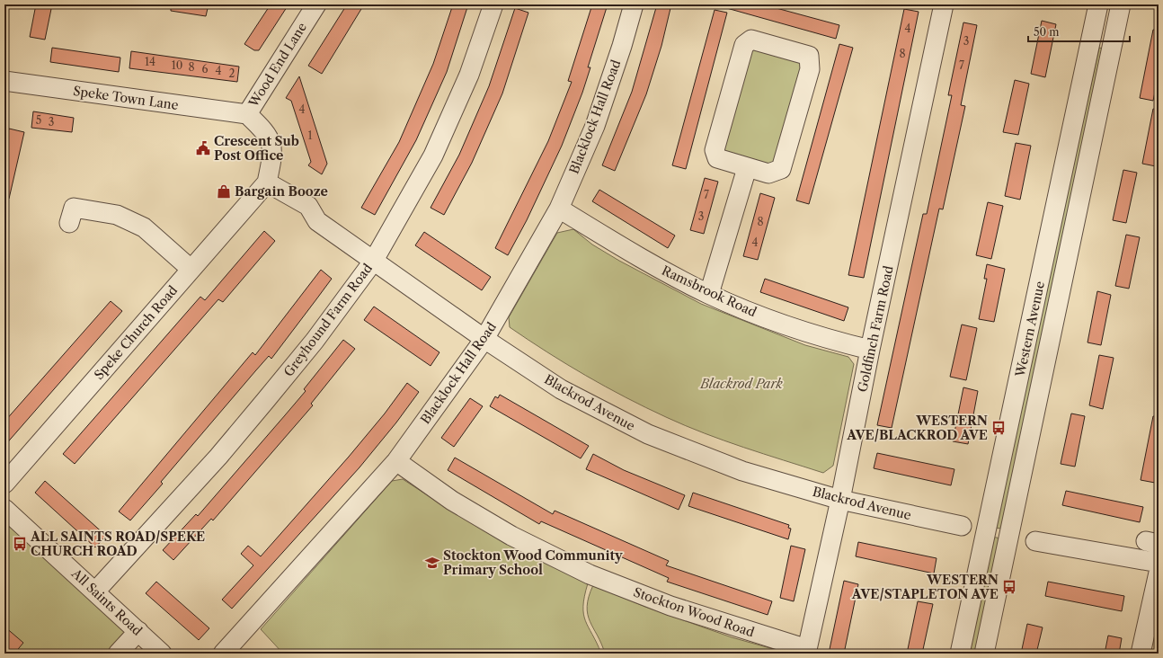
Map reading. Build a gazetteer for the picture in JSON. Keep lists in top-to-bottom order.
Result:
{
  "streets": {
    "street": [
      "Wood End Lane",
      "Speke Town Lane",
      "Blacklock Hall Road",
      "Ramsbrook Road",
      "Greyhound Farm Road",
      "Goldfinch Farm Road",
      "Western Avenue",
      "Speke Church Road",
      "Blackrod Avenue",
      "All Saints Road",
      "Stockton Wood Road"
    ]
  },
  "crossings": [
    ["Wood End Lane", "Speke Town Lane"],
    ["Wood End Lane", "Speke Church Road"],
    ["Wood End Lane", "Blackrod Avenue"],
    ["Blacklock Hall Road", "Ramsbrook Road"],
    ["Blacklock Hall Road", "Blackrod Avenue"],
    ["Blacklock Hall Road", "Stockton Wood Road"],
    ["Ramsbrook Road", "Goldfinch Farm Road"],
    ["Greyhound Farm Road", "Blackrod Avenue"],
    ["Greyhound Farm Road", "All Saints Road"],
    ["Goldfinch Farm Road", "Blackrod Avenue"],
    ["Goldfinch Farm Road", "Stockton Wood Road"],
    ["Speke Church Road", "Blackrod Avenue"]
  ],
  "parks": ["Blackrod Park"],
  "places": {
    "public building": ["Crescent Sub Post Office"],
    "shop": ["Bargain Booze"],
    "bus stop": ["WESTERN AVE/BLACKROD AVE", "ALL SAINTS ROAD/SPEKE CHURCH ROAD", "WESTERN AVE/STAPLETON AVE"],
    "school or university": ["Stockton Wood Community Primary School"]
  },
  "house_numbers": [
    "4",
    "3",
    "8",
    "14",
    "10",
    "7",
    "8",
    "6",
    "4",
    "2",
    "4",
    "5",
    "3",
    "1",
    "7",
    "3",
    "8",
    "4"
  ],
  "scale_bar": "50 m"
}
